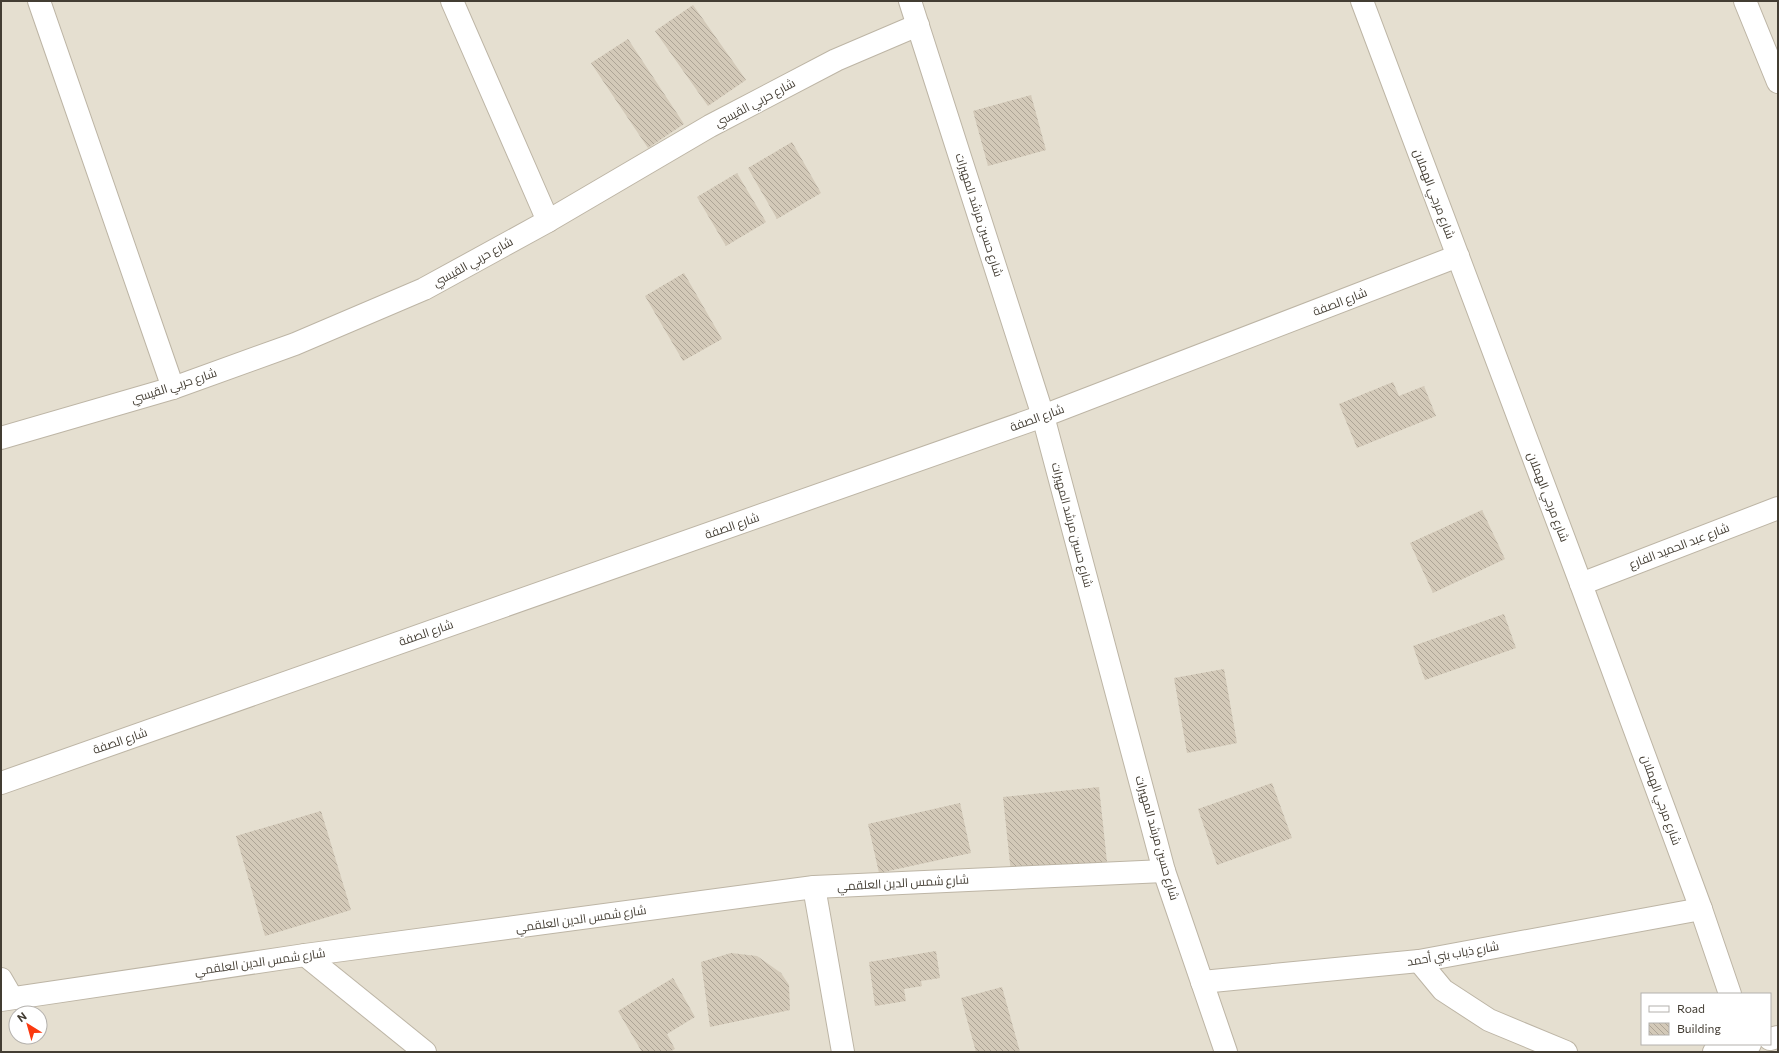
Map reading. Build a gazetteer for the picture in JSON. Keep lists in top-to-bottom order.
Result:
{
  "streets": {
    "street": [
      "شارع حربي القيسي",
      "شارع مرجي الهملان",
      "شارع حسين مرشد المهيرات",
      "شارع الصفة",
      "شارع عبد الحميد الفارع",
      "شارع شمس الدين العلقمي",
      "شارع ذياب بني أحمد"
    ]
  },
  "crossings": [
    ["شارع حربي القيسي", "شارع حسين مرشد المهيرات"],
    ["شارع مرجي الهملان", "شارع الصفة"],
    ["شارع مرجي الهملان", "شارع عبد الحميد الفارع"],
    ["شارع مرجي الهملان", "شارع ذياب بني أحمد"],
    ["شارع حسين مرشد المهيرات", "شارع الصفة"],
    ["شارع حسين مرشد المهيرات", "شارع شمس الدين العلقمي"],
    ["شارع حسين مرشد المهيرات", "شارع ذياب بني أحمد"]
  ],
  "legend": ["Road", "Building"],
  "north": "top left"
}
